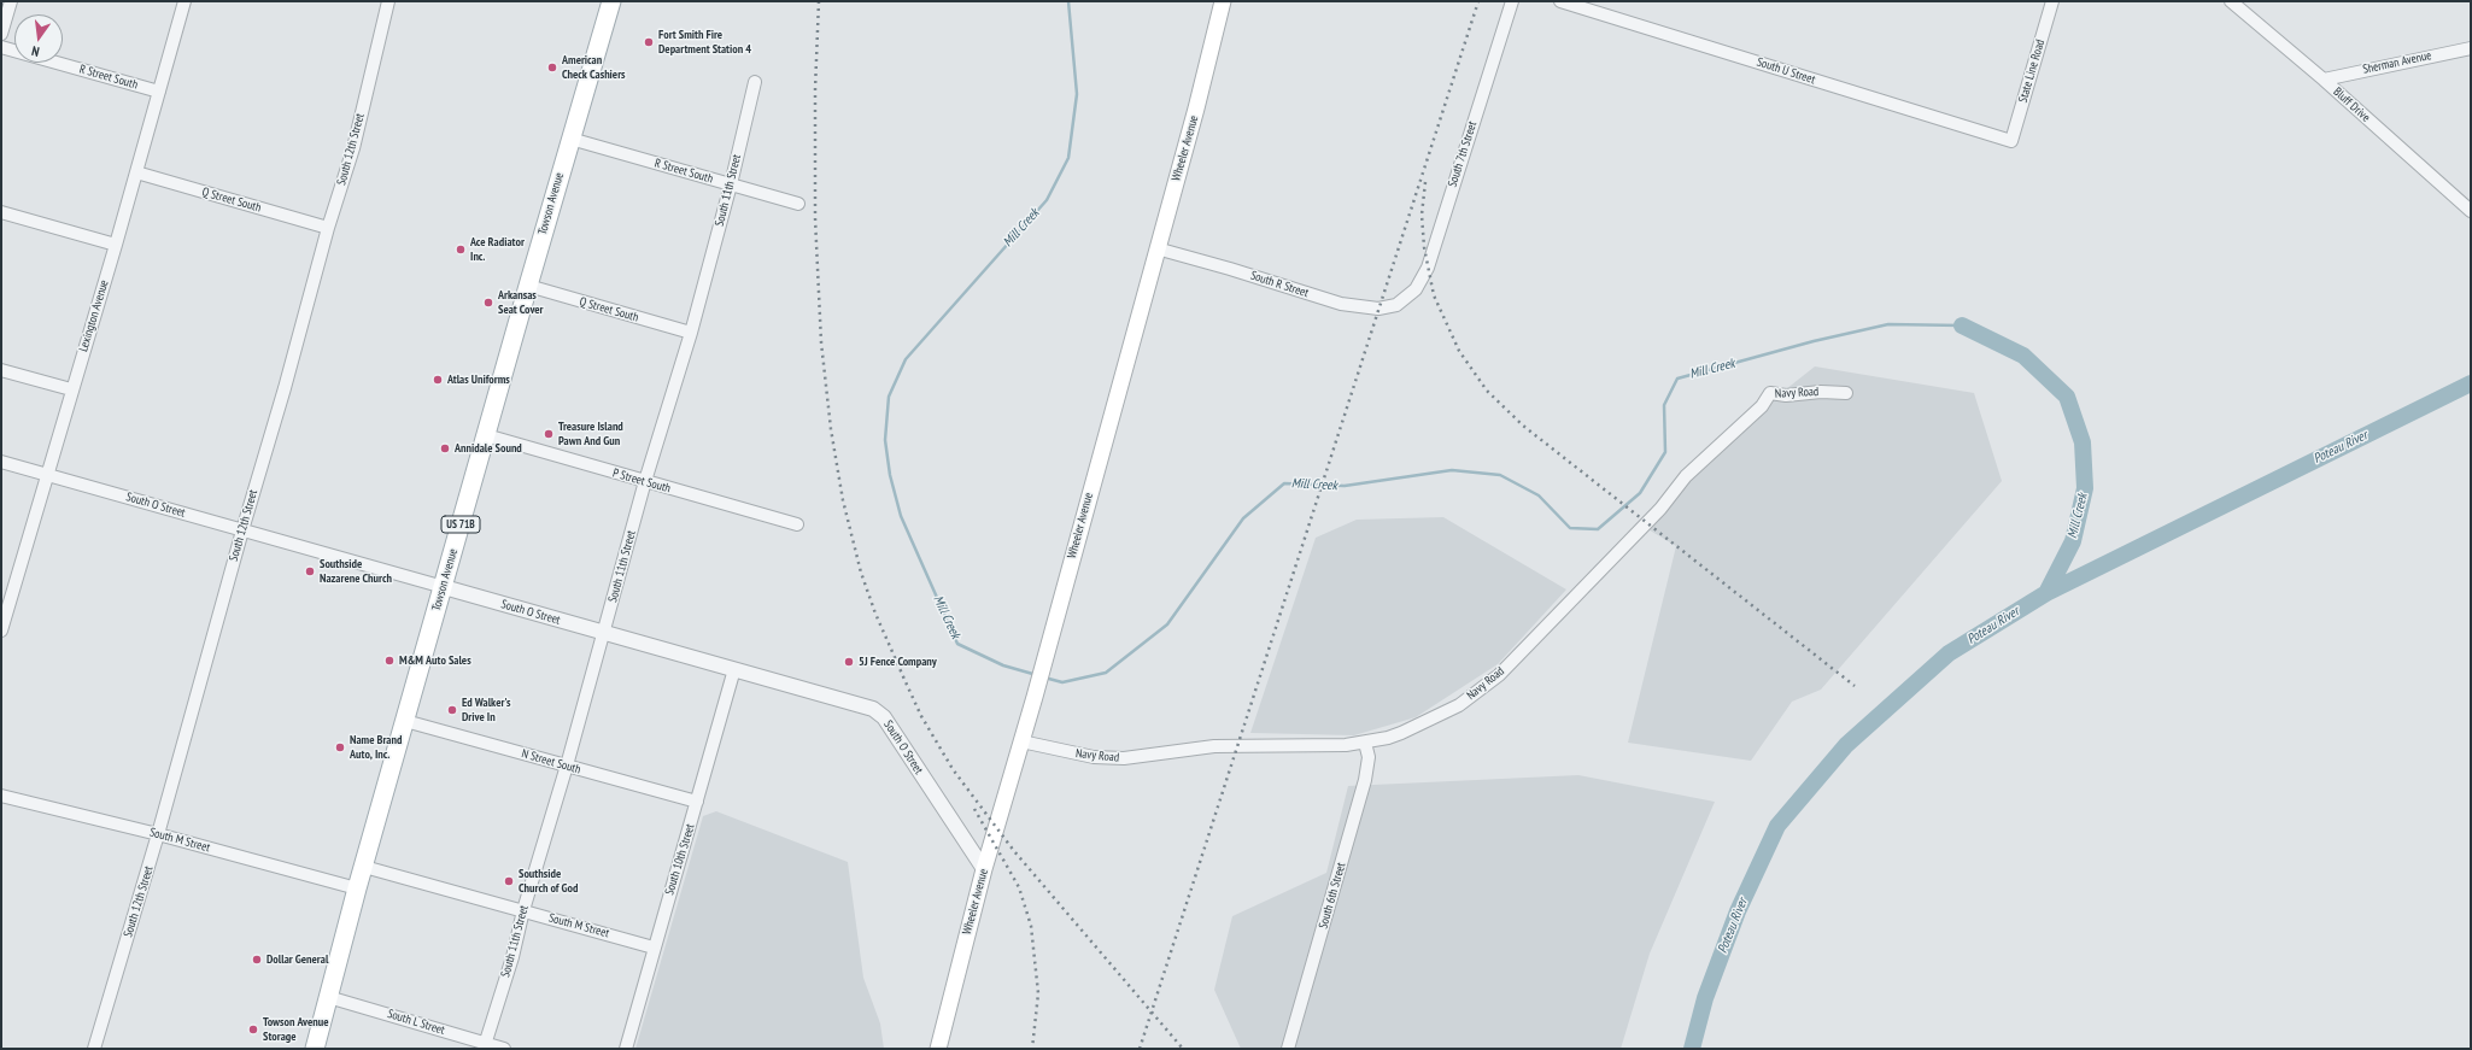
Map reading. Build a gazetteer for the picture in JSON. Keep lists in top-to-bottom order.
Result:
{
  "streets": {
    "main road": ["Wheeler Avenue", "Towson Avenue", "US 71B"],
    "street": [
      "Sherman Avenue",
      "South U Street",
      "State Line Road",
      "R Street South",
      "Bluff Drive",
      "South 12th Street",
      "South 7th Street",
      "South 11th Street",
      "Q Street South",
      "South R Street",
      "Lexington Avenue",
      "Navy Road",
      "P Street South",
      "South O Street",
      "N Street South",
      "South M Street",
      "South 10th Street",
      "South 6th Street",
      "South L Street"
    ]
  },
  "crossings": [
    ["Sherman Avenue", "Bluff Drive"],
    ["South U Street", "State Line Road"],
    ["R Street South", "South 11th Street"],
    ["R Street South", "Towson Avenue"],
    ["R Street South", "Lexington Avenue"],
    ["Wheeler Avenue", "South R Street"],
    ["Wheeler Avenue", "Navy Road"],
    ["Wheeler Avenue", "South O Street"],
    ["South 12th Street", "Q Street South"],
    ["South 12th Street", "South O Street"],
    ["South 12th Street", "South M Street"],
    ["South 7th Street", "South R Street"],
    ["South 11th Street", "Q Street South"],
    ["South 11th Street", "P Street South"],
    ["South 11th Street", "South O Street"],
    ["South 11th Street", "N Street South"],
    ["South 11th Street", "South M Street"],
    ["South 11th Street", "South L Street"],
    ["Q Street South", "Towson Avenue"],
    ["Q Street South", "Lexington Avenue"],
    ["Towson Avenue", "P Street South"],
    ["Towson Avenue", "South O Street"],
    ["Towson Avenue", "N Street South"],
    ["Towson Avenue", "South M Street"],
    ["Towson Avenue", "South L Street"],
    ["Lexington Avenue", "South O Street"],
    ["Navy Road", "South 6th Street"],
    ["South O Street", "South 10th Street"],
    ["N Street South", "South 10th Street"],
    ["South M Street", "South 10th Street"]
  ],
  "water": ["Mill Creek", "Poteau River"],
  "places": [
    "Fort Smith Fire Department Station 4",
    "American Check Cashiers",
    "Ace Radiator Inc.",
    "Arkansas Seat Cover",
    "Atlas Uniforms",
    "Treasure Island Pawn And Gun",
    "Annidale Sound",
    "Southside Nazarene Church",
    "M&M Auto Sales",
    "5J Fence Company",
    "Ed Walker's Drive In",
    "Name Brand Auto, Inc.",
    "Southside Church of God",
    "Dollar General",
    "Towson Avenue Storage"
  ],
  "north": "bottom"
}
